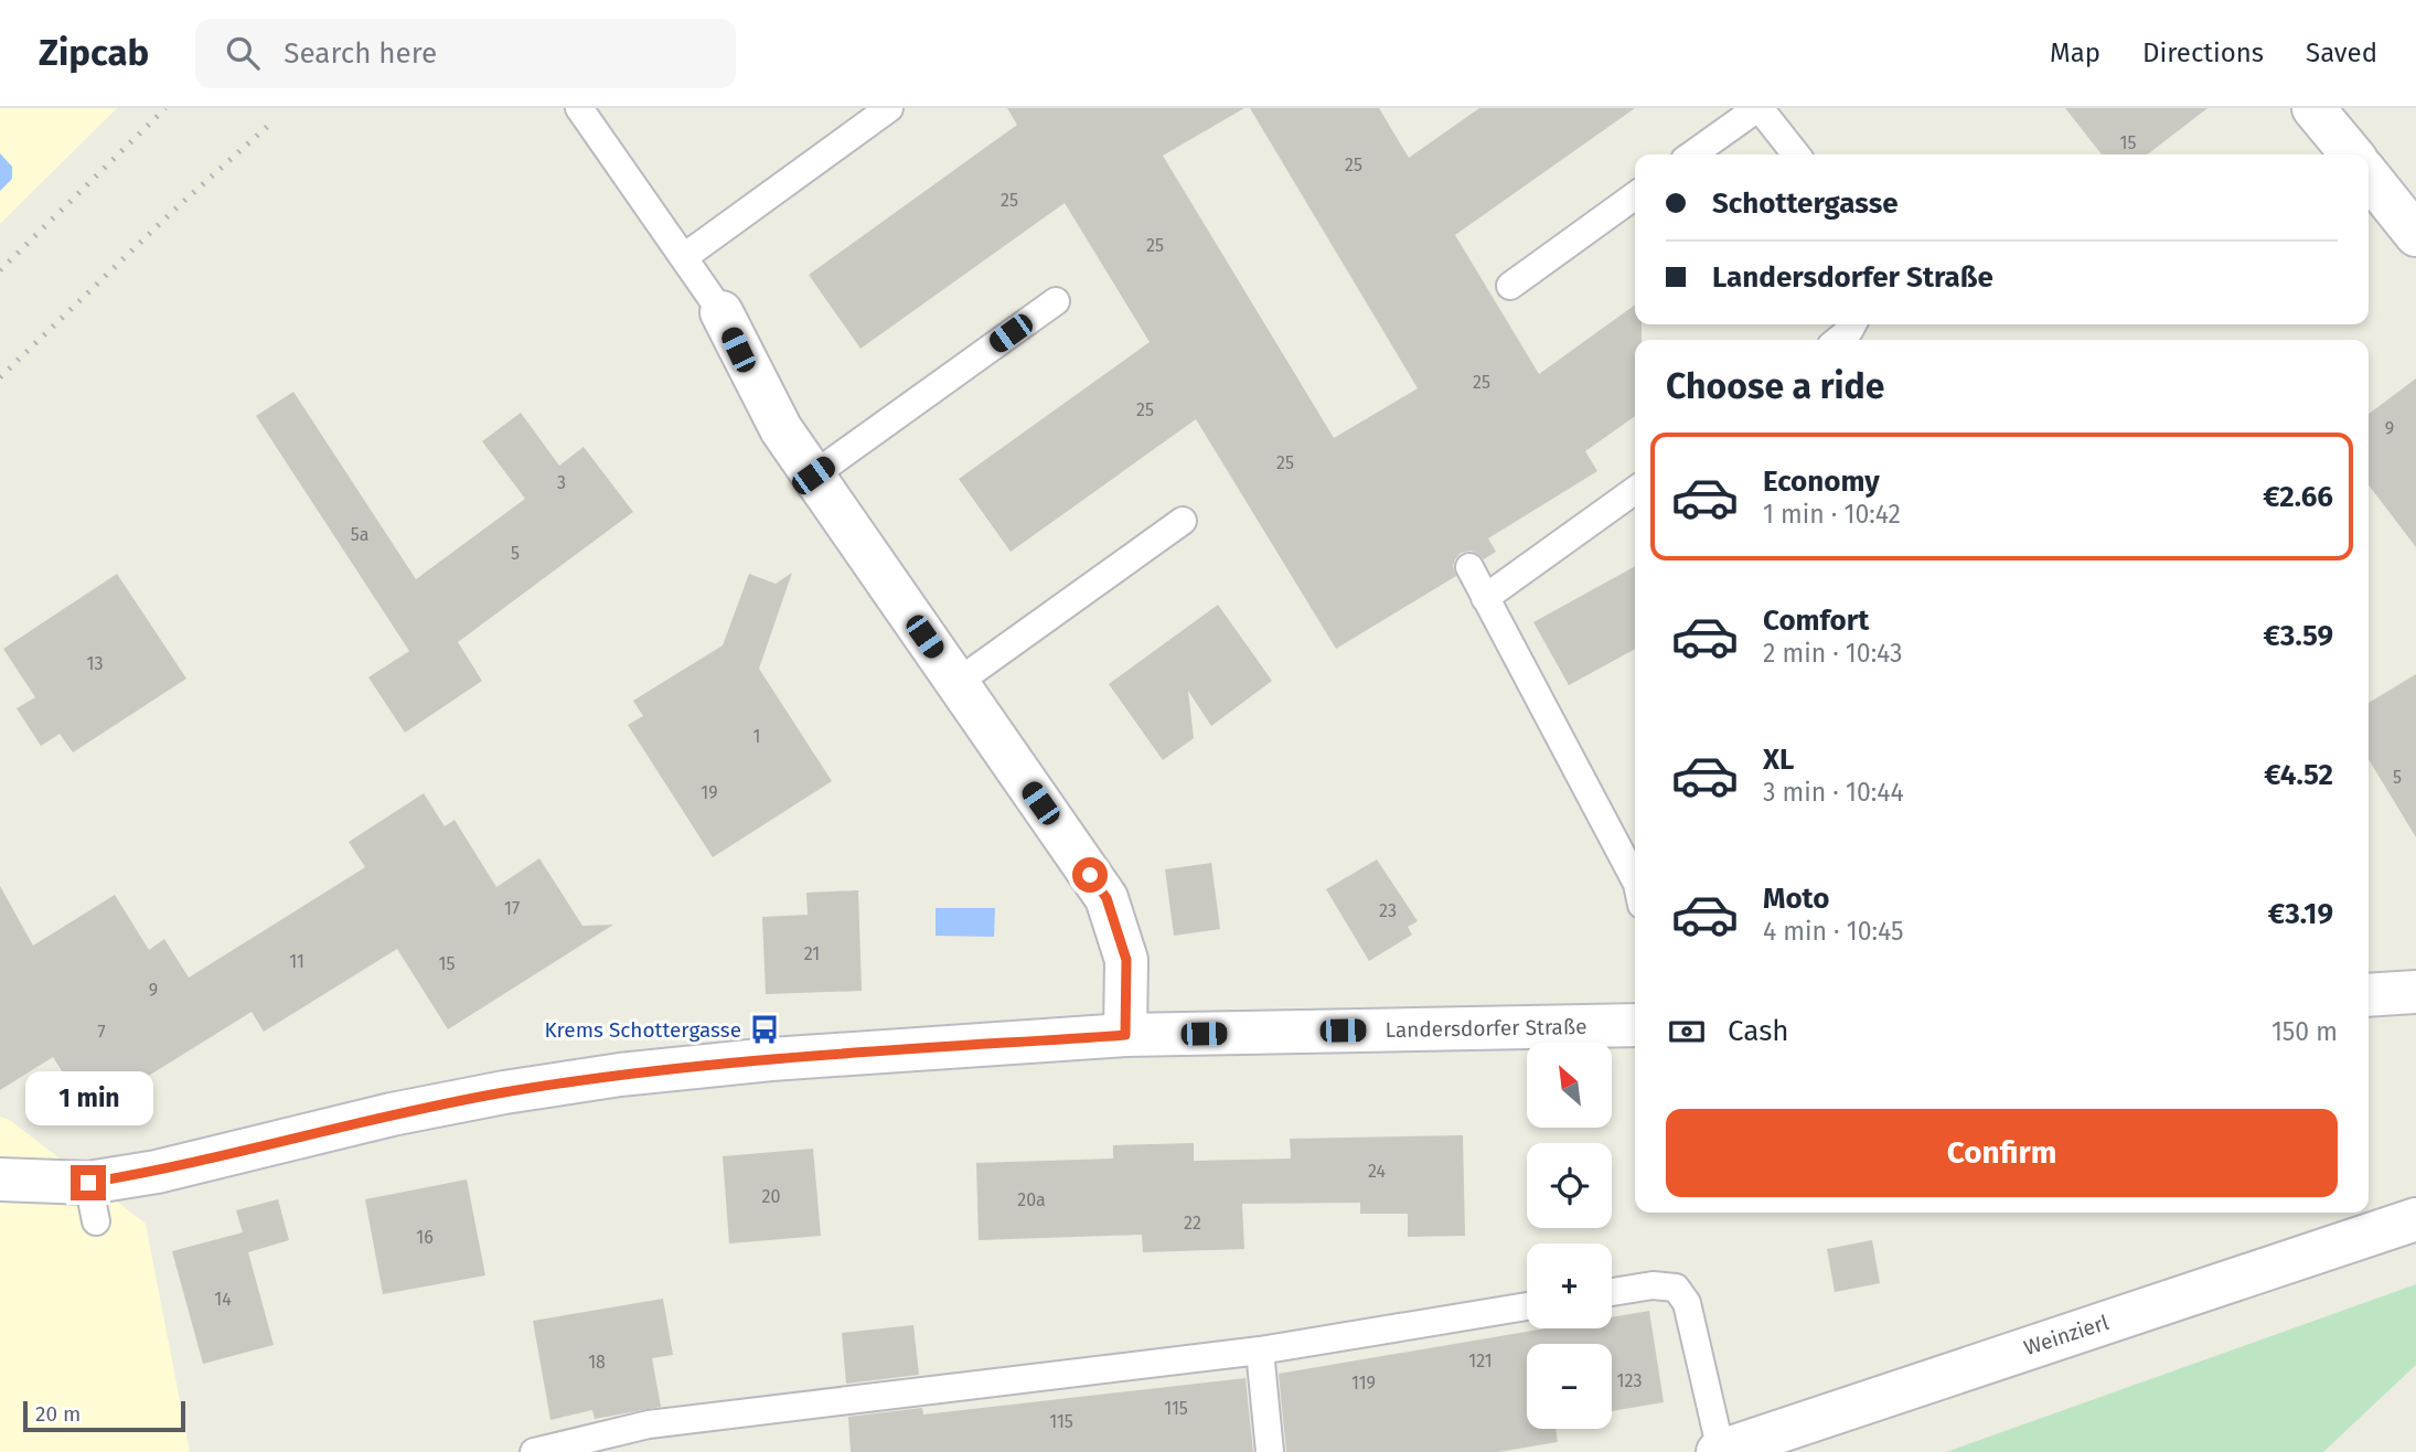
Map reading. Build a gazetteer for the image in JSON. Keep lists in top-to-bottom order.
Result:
{
  "streets": {
    "street": ["Landersdorfer Straße", "Weinzierl"]
  },
  "places": {
    "bus stop": ["Krems Schottergasse"]
  },
  "house_numbers": [
    "15",
    "25",
    "25",
    "25",
    "25",
    "25",
    "9",
    "25",
    "3",
    "5a",
    "5",
    "13",
    "1",
    "5",
    "19",
    "17",
    "23",
    "21",
    "11",
    "15",
    "9",
    "7",
    "24",
    "20",
    "20a",
    "22",
    "16",
    "14",
    "121",
    "18",
    "123",
    "119",
    "115",
    "115"
  ],
  "scale_bar": "20 m",
  "north": "top left",
  "page": {
    "header": "Zipcab",
    "search": "Search here",
    "nav": ["Map", "Directions", "Saved"],
    "banner": ["Schottergasse", "Landersdorfer Straße"],
    "heading": "Choose a ride",
    "list": [
      {
        "name": "Economy",
        "note": "1 min · 10:42",
        "value": "€2.66"
      },
      {
        "name": "Comfort",
        "note": "2 min · 10:43",
        "value": "€3.59"
      },
      {
        "name": "XL",
        "note": "3 min · 10:44",
        "value": "€4.52"
      },
      {
        "name": "Moto",
        "note": "4 min · 10:45",
        "value": "€3.19"
      }
    ],
    "pay": ["Cash", "150 m"],
    "map_buttons": ["+", "−"],
    "bubble": "1 min",
    "buttons": "Confirm",
    "scale": "20 m"
  }
}
